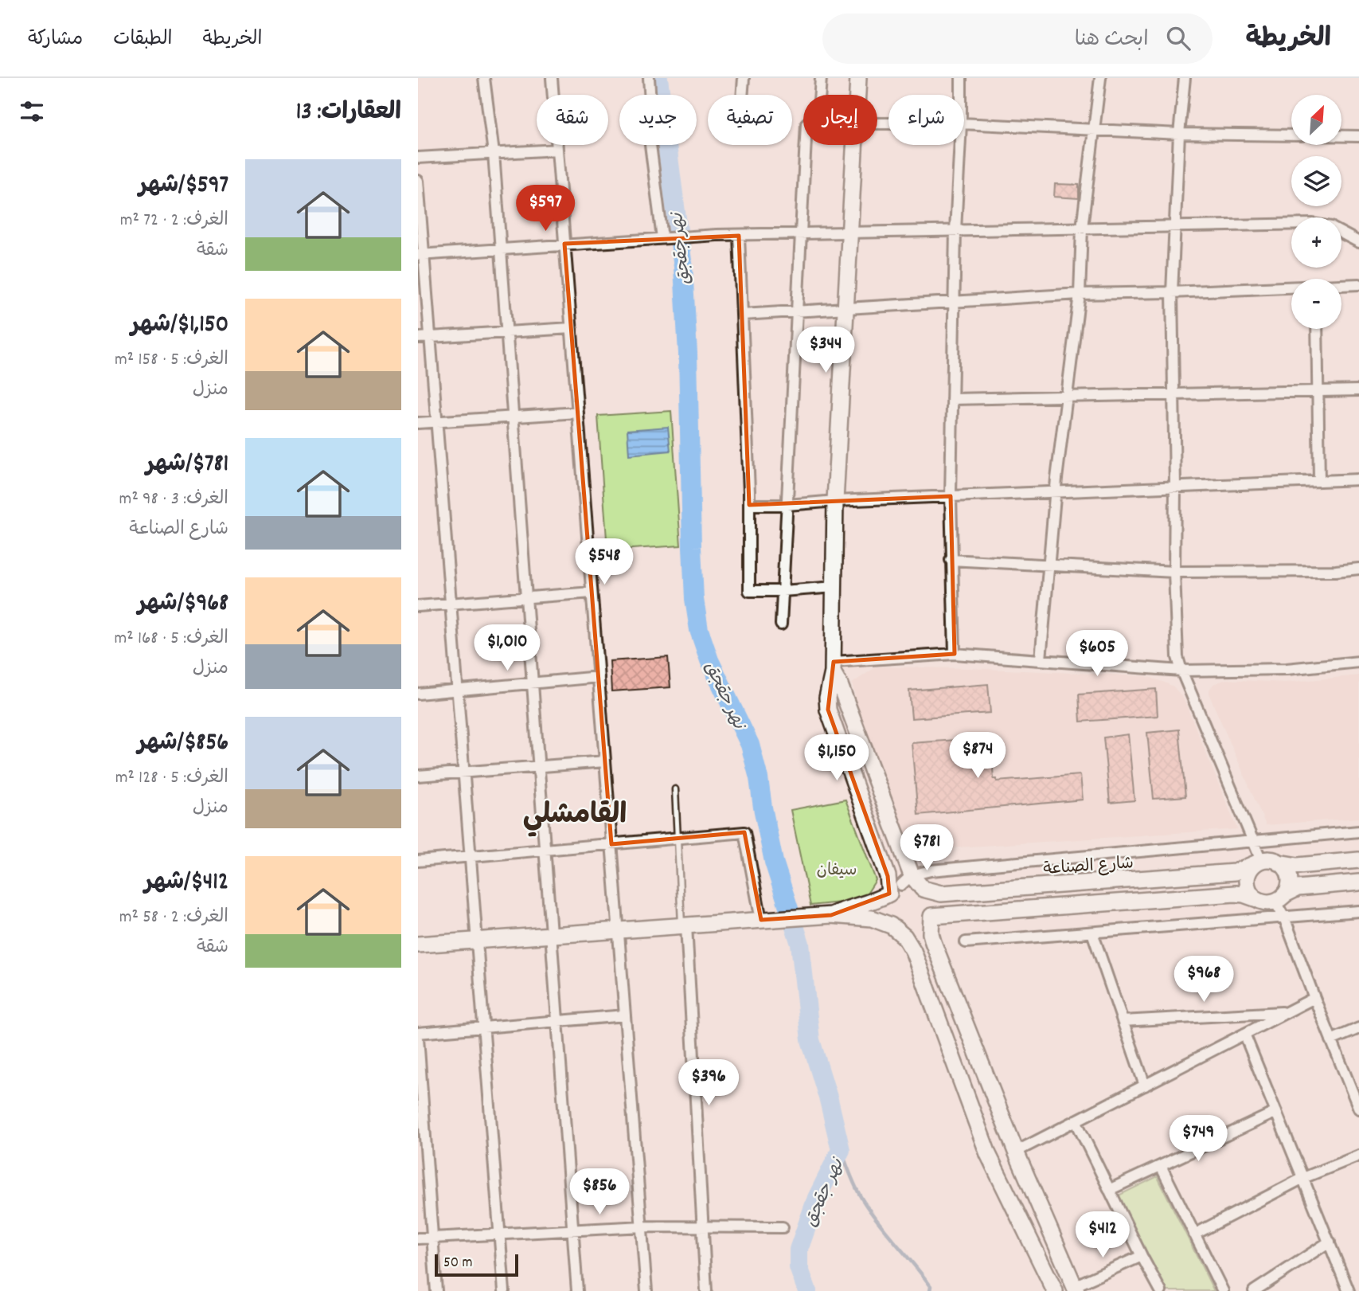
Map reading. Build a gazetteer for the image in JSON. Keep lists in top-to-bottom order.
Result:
{
  "streets": {
    "street": ["شارع الصناعة"]
  },
  "districts": ["القامشلي"],
  "water": ["نهر جقجق"],
  "parks": ["سيفان"],
  "scale_bar": "50 m",
  "north": "top right",
  "page": {
    "header": "الخريطة",
    "search": "ابحث هنا",
    "nav": ["الخريطة", "الطبقات", "مشاركة"],
    "heading": "العقارات: 13",
    "map_buttons": ["+", "−"],
    "chip": [
      "شراء",
      "إيجار",
      "تصفية",
      "جديد",
      "شقة"
    ],
    "list": [
      {
        "name": "$597/شهر",
        "note": "الغرف: 2 · 72 m² · شقة"
      },
      {
        "name": "$1,150/شهر",
        "note": "الغرف: 5 · 158 m² · منزل"
      },
      {
        "name": "$781/شهر",
        "note": "الغرف: 3 · 98 m² · شارع الصناعة"
      },
      {
        "name": "$968/شهر",
        "note": "الغرف: 5 · 168 m² · منزل"
      },
      {
        "name": "$856/شهر",
        "note": "الغرف: 5 · 128 m² · منزل"
      },
      {
        "name": "$412/شهر",
        "note": "الغرف: 2 · 58 m² · شقة"
      }
    ],
    "price": [
      "$597",
      "$344",
      "$548",
      "$1,010",
      "$605",
      "$874",
      "$1,150",
      "$781",
      "$968",
      "$396",
      "$749",
      "$856",
      "$412"
    ],
    "scale": "50 m"
  }
}
